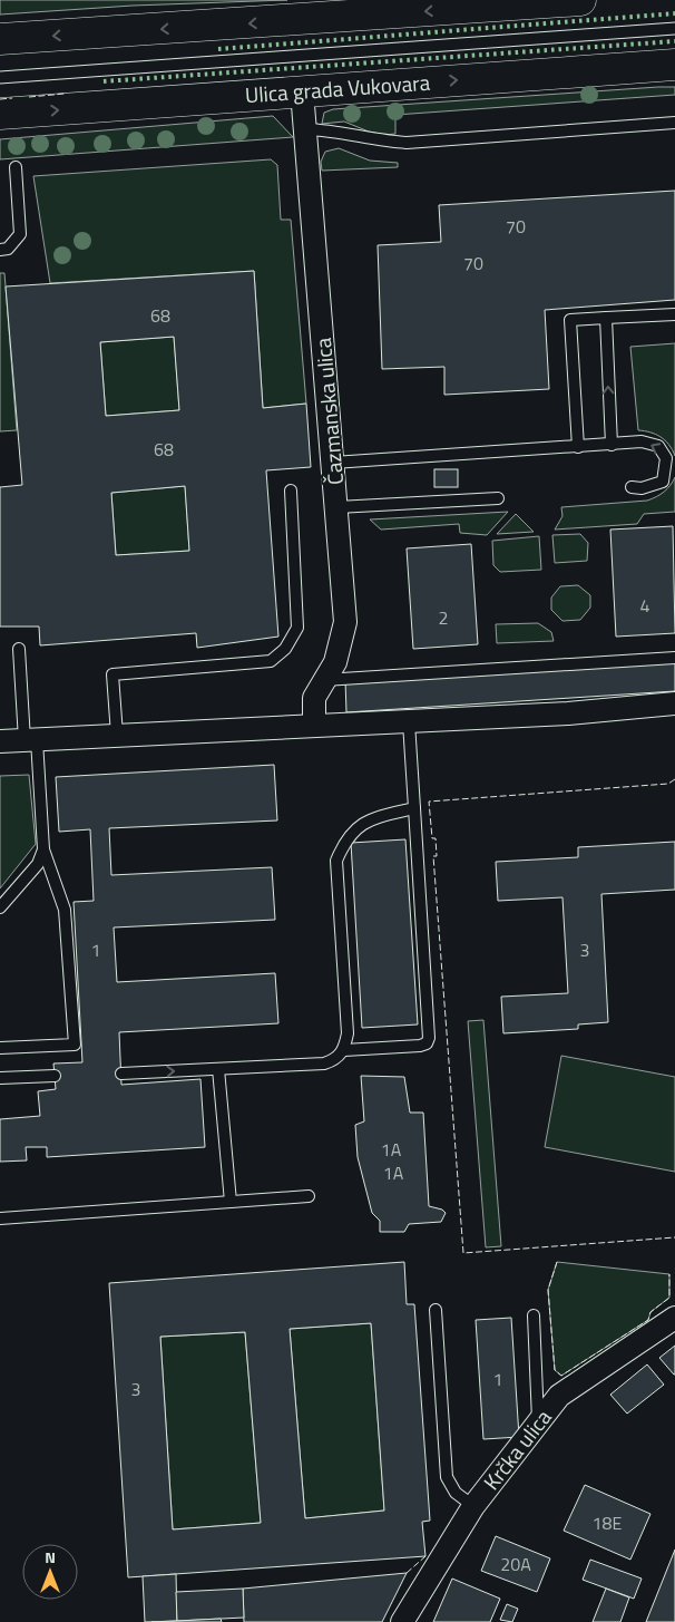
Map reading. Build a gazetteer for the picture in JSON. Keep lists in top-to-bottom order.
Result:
{
  "streets": {
    "main road": ["Ulica grada Vukovara"],
    "street": ["Čazmanska ulica", "Krčka ulica"]
  },
  "crossings": [
    ["Ulica grada Vukovara", "Čazmanska ulica"]
  ],
  "house_numbers": [
    "70",
    "70",
    "68",
    "68",
    "4",
    "2",
    "1",
    "3",
    "1A",
    "1A",
    "1",
    "3",
    "18E",
    "20A"
  ],
  "north": "top"
}
